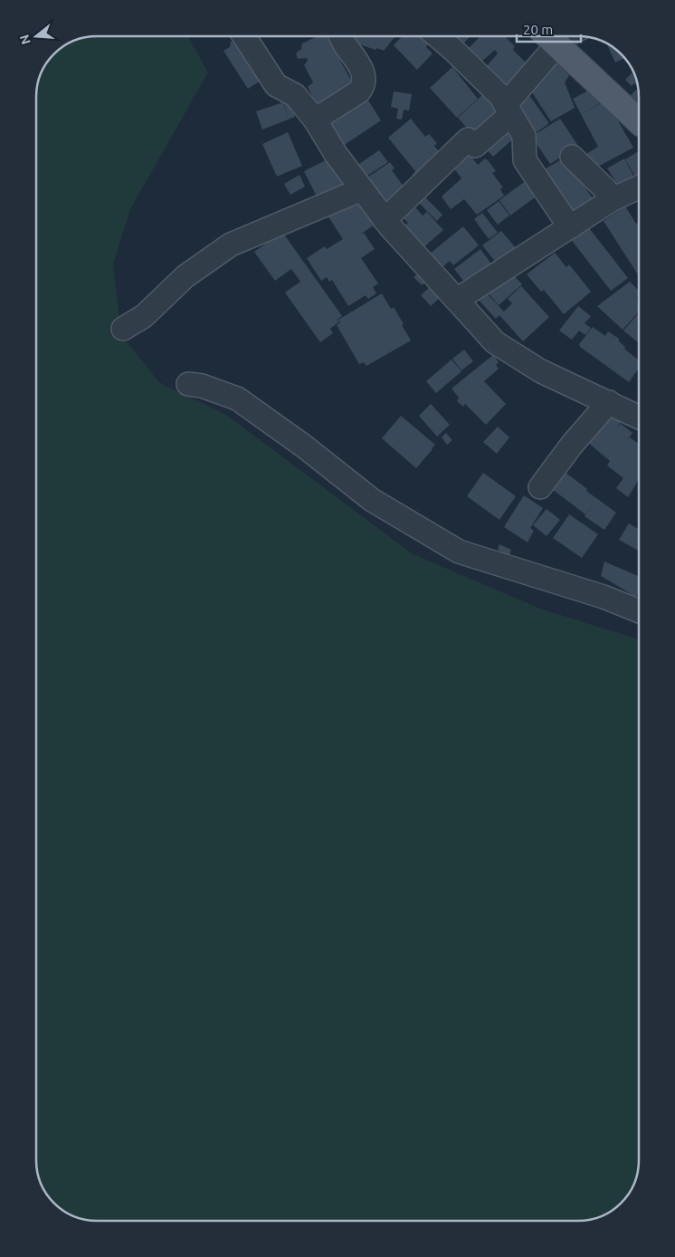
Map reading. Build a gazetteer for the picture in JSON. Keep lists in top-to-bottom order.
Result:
{
  "scale_bar": "20 m",
  "north": "left"
}
